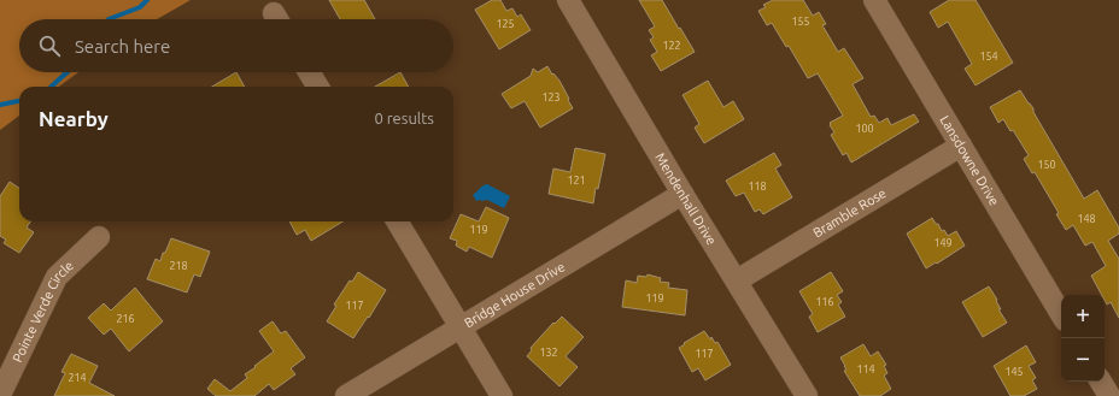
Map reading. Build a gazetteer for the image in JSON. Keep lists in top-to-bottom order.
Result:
{
  "streets": {
    "street": [
      "Lansdowne Drive",
      "Mendenhall Drive",
      "Bramble Rose",
      "Bridge House Drive",
      "Pointe Verde Circle"
    ]
  },
  "crossings": [
    ["Lansdowne Drive", "Bramble Rose"],
    ["Mendenhall Drive", "Bramble Rose"],
    ["Mendenhall Drive", "Bridge House Drive"]
  ],
  "house_numbers": [
    "155",
    "125",
    "122",
    "154",
    "123",
    "100",
    "150",
    "121",
    "118",
    "148",
    "119",
    "149",
    "218",
    "119",
    "116",
    "117",
    "216",
    "132",
    "117",
    "114",
    "145",
    "214"
  ],
  "page": {
    "search": "Search here",
    "heading": ["Nearby", "0 results"],
    "map_buttons": ["+", "−"]
  }
}
